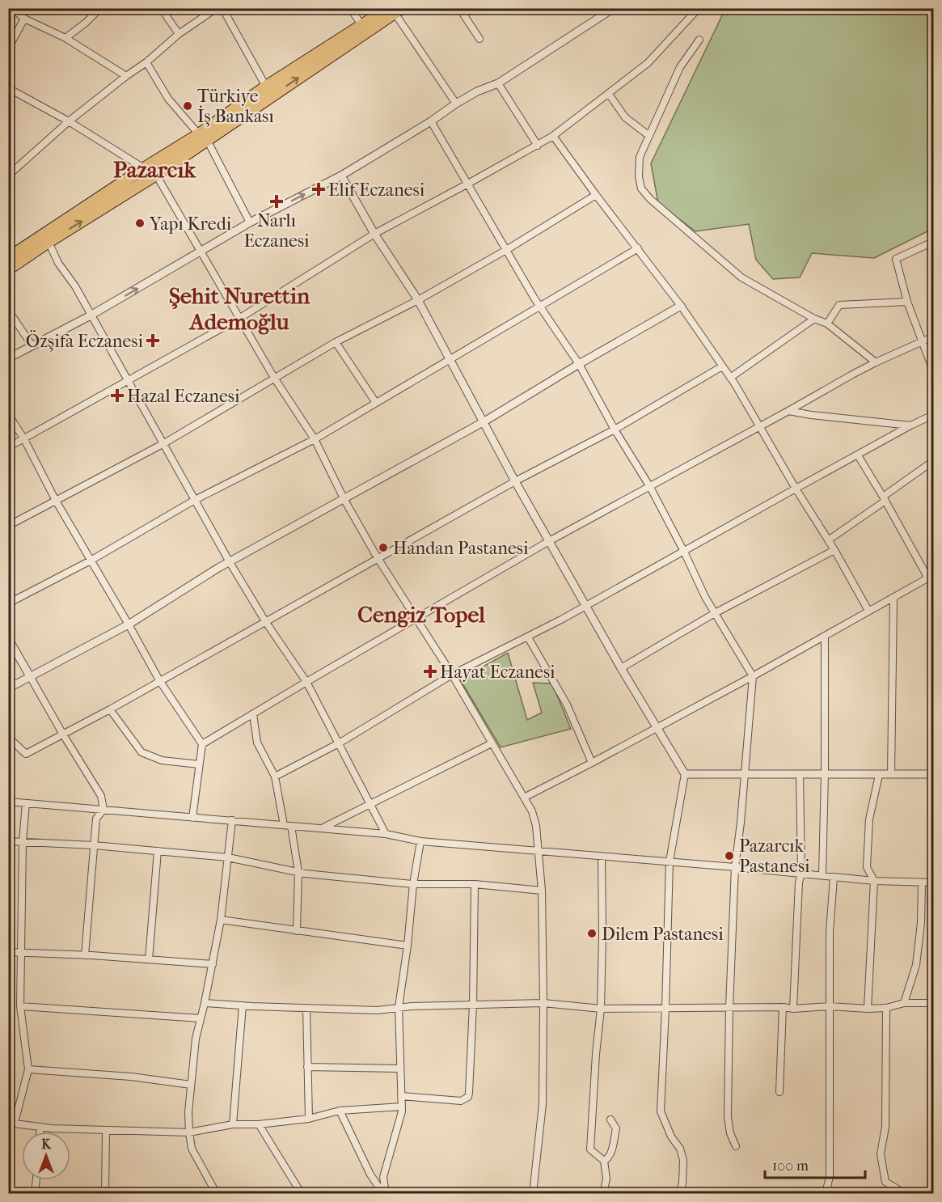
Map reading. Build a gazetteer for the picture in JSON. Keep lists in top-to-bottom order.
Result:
{
  "districts": ["Pazarcık", "Şehit Nurettin Ademoğlu", "Cengiz Topel"],
  "places": {
    "other": [
      "Türkiye İş Bankası",
      "Yapı Kredi",
      "Handan Pastanesi",
      "Pazarcık Pastanesi",
      "Dilem Pastanesi"
    ],
    "health": [
      "Elif Eczanesi",
      "Narlı Eczanesi",
      "Özşifa Eczanesi",
      "Hazal Eczanesi",
      "Hayat Eczanesi"
    ]
  },
  "scale_bar": "100 m",
  "north": "top"
}
